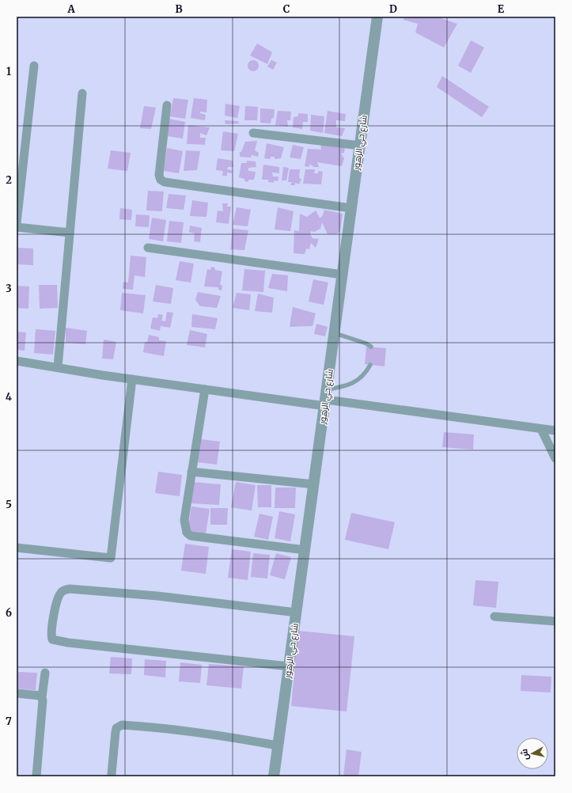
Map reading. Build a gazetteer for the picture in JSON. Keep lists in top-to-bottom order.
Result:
{
  "streets": {
    "street": ["شارع حي الزهور"]
  },
  "north": "left",
  "grid": {
    "columns": [
      "A",
      "B",
      "C",
      "D",
      "E"
    ],
    "rows": [
      "1",
      "2",
      "3",
      "4",
      "5",
      "6",
      "7"
    ]
  }
}
